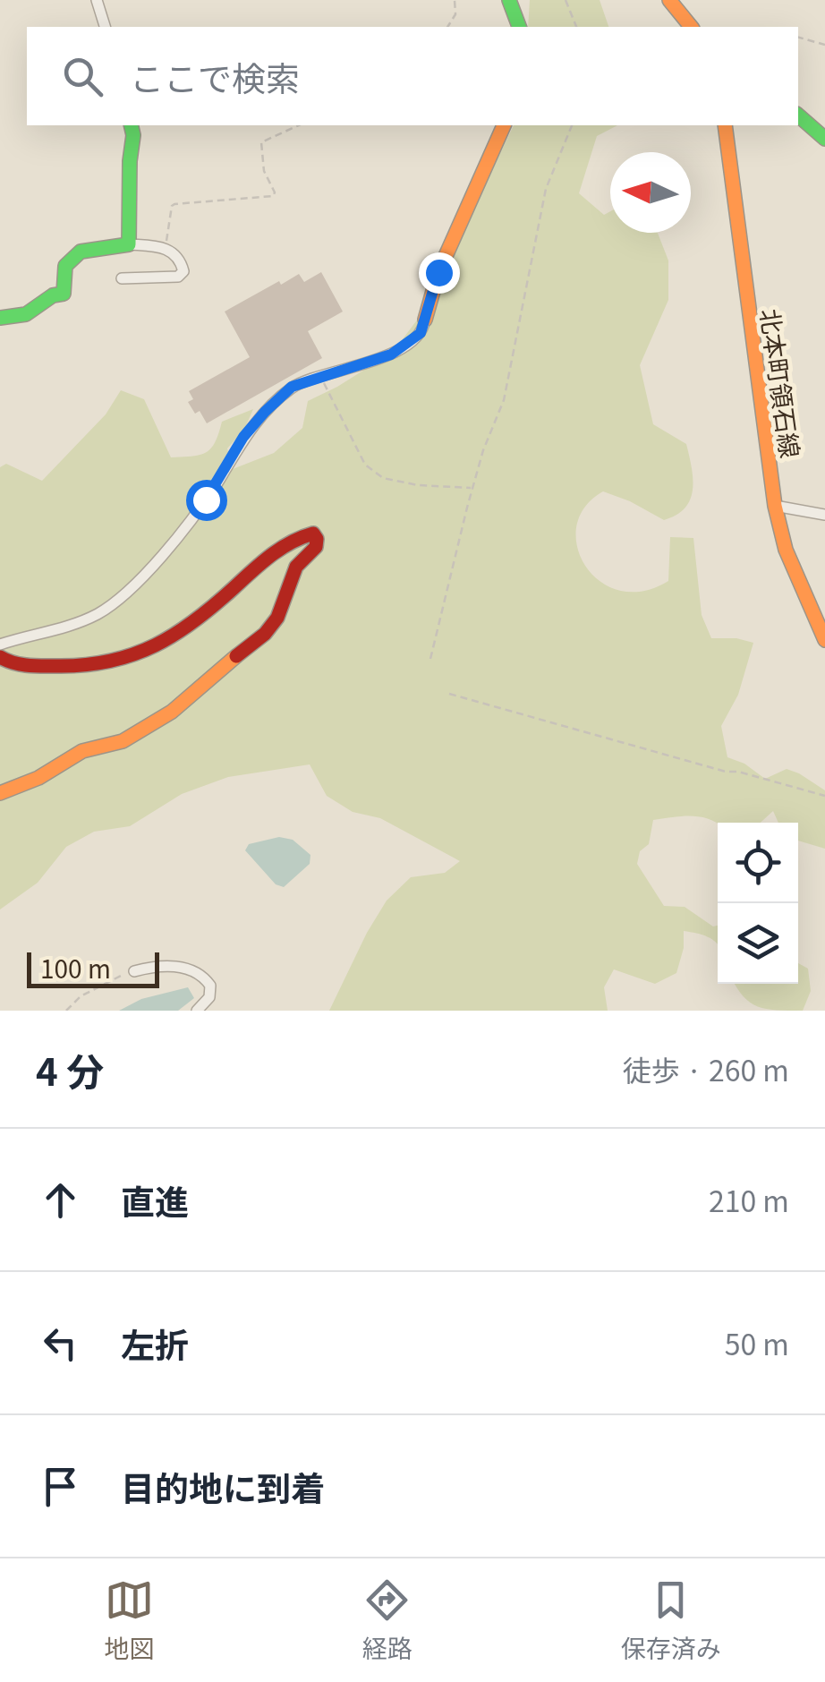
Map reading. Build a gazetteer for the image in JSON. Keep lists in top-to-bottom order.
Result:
{
  "streets": {
    "street": ["北本町領石線"]
  },
  "scale_bar": "100 m",
  "north": "left",
  "page": {
    "search": "ここで検索",
    "scale": "100 m",
    "heading": ["4 分", "徒歩 · 260 m"],
    "list": [
      ["直進", "210 m"],
      ["左折", "50 m"],
      "目的地に到着"
    ],
    "nav": ["地図", "経路", "保存済み"]
  }
}
